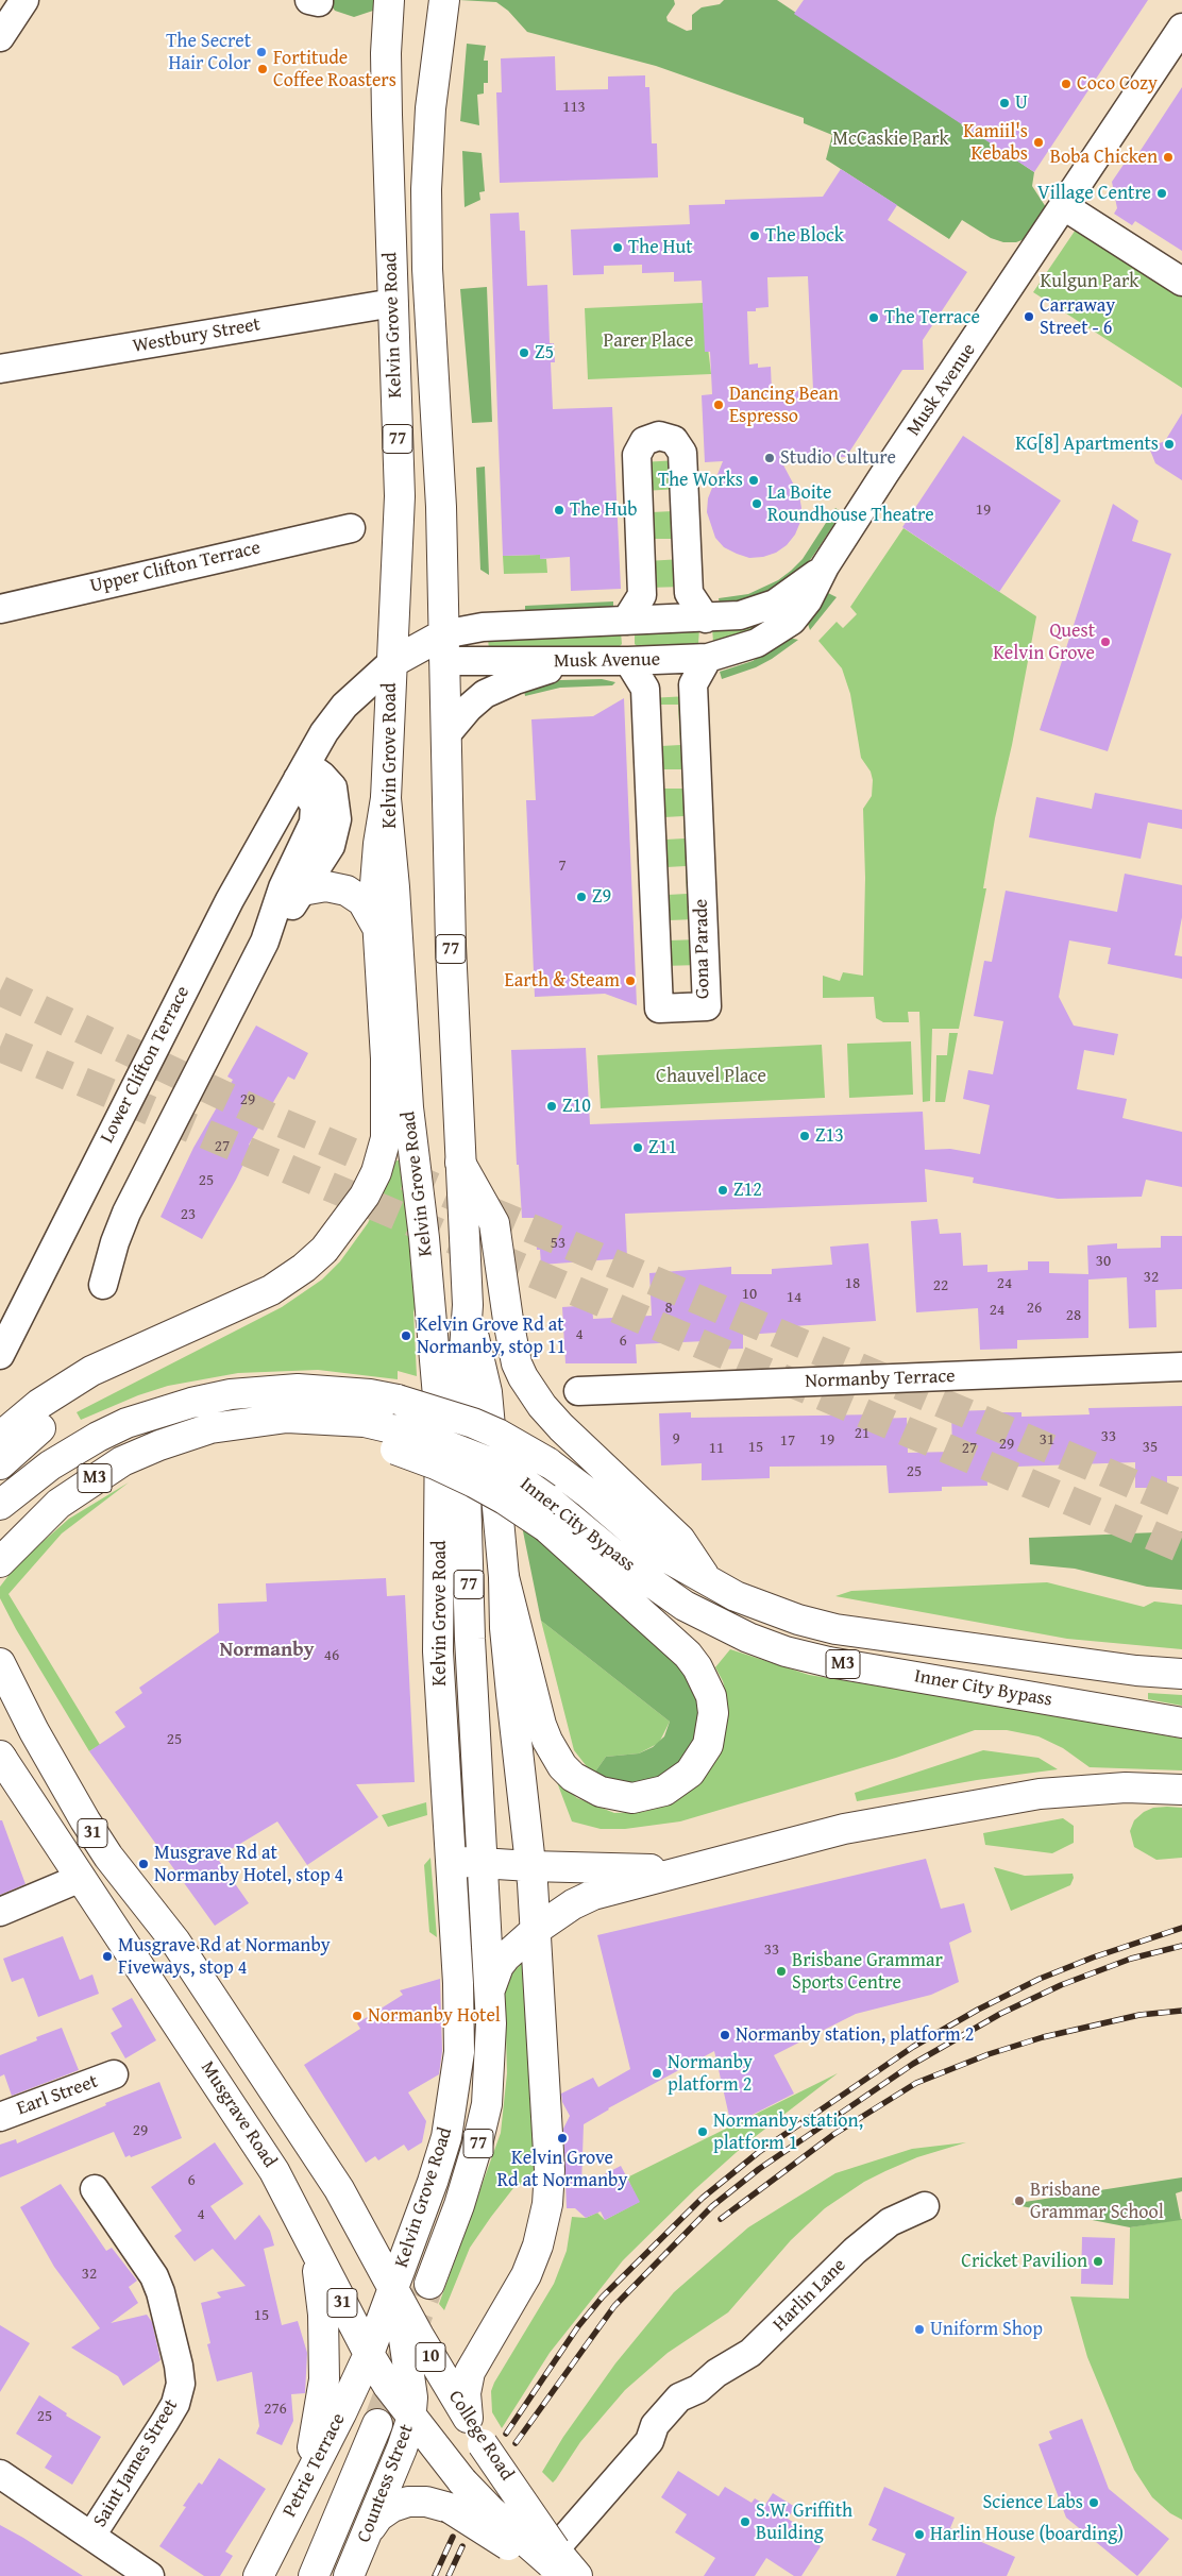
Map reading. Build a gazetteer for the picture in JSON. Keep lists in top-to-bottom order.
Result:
{
  "streets": {
    "main road": [
      "Kelvin Grove Road",
      "77",
      "M3",
      "Inner City Bypass",
      "31",
      "Musgrave Road",
      "10",
      "College Road",
      "Petrie Terrace",
      "Countess Street"
    ],
    "street": [
      "Westbury Street",
      "Musk Avenue",
      "Upper Clifton Terrace",
      "Gona Parade",
      "Lower Clifton Terrace",
      "Normanby Terrace",
      "Earl Street",
      "Harlin Lane",
      "Saint James Street"
    ]
  },
  "crossings": [
    ["Kelvin Grove Road", "Westbury Street"],
    ["Kelvin Grove Road", "Musk Avenue"],
    ["Kelvin Grove Road", "Lower Clifton Terrace"],
    ["Kelvin Grove Road", "31"],
    ["Kelvin Grove Road", "Musgrave Road"],
    ["Kelvin Grove Road", "College Road"],
    ["Kelvin Grove Road", "Petrie Terrace"],
    ["Kelvin Grove Road", "Countess Street"],
    ["Musk Avenue", "Gona Parade"],
    ["31", "College Road"],
    ["31", "Countess Street"],
    ["Musgrave Road", "College Road"],
    ["Musgrave Road", "Petrie Terrace"],
    ["Musgrave Road", "Countess Street"],
    ["Harlin Lane", "College Road"],
    ["College Road", "Countess Street"]
  ],
  "districts": ["Normanby"],
  "parks": [
    "McCaskie Park",
    "Kulgun Park",
    "Parer Place",
    "Chauvel Place"
  ],
  "places": [
    "The Secret Hair Color",
    "Fortitude Coffee Roasters",
    "Coco Cozy",
    "U",
    "Kamiil's Kebabs",
    "Boba Chicken",
    "Village Centre",
    "The Block",
    "The Hut",
    "Carraway Street - 6",
    "The Terrace",
    "Z5",
    "Dancing Bean Espresso",
    "KG[8] Apartments",
    "Studio Culture",
    "The Works",
    "La Boite Roundhouse Theatre",
    "The Hub",
    "Quest Kelvin Grove",
    "Z9",
    "Earth & Steam",
    "Z10",
    "Z13",
    "Z11",
    "Z12",
    "Kelvin Grove Rd at Normanby, stop 11",
    "Musgrave Rd at Normanby Hotel, stop 4",
    "Musgrave Rd at Normanby Fiveways, stop 4",
    "Brisbane Grammar Sports Centre",
    "Normanby Hotel",
    "Normanby station, platform 2",
    "Normanby platform 2",
    "Normanby station, platform 1",
    "Kelvin Grove Rd at Normanby",
    "Brisbane Grammar School",
    "Cricket Pavilion",
    "Uniform Shop",
    "Science Labs",
    "S.W. Griffith Building",
    "Harlin House (boarding)"
  ],
  "house_numbers": [
    "113",
    "19",
    "7",
    "29",
    "27",
    "25",
    "23",
    "53",
    "30",
    "32",
    "18",
    "24",
    "22",
    "10",
    "14",
    "8",
    "26",
    "24",
    "28",
    "4",
    "6",
    "21",
    "33",
    "9",
    "19",
    "31",
    "17",
    "29",
    "15",
    "35",
    "11",
    "27",
    "25",
    "46",
    "25",
    "33",
    "29",
    "6",
    "4",
    "32",
    "15",
    "276",
    "25"
  ]
}
